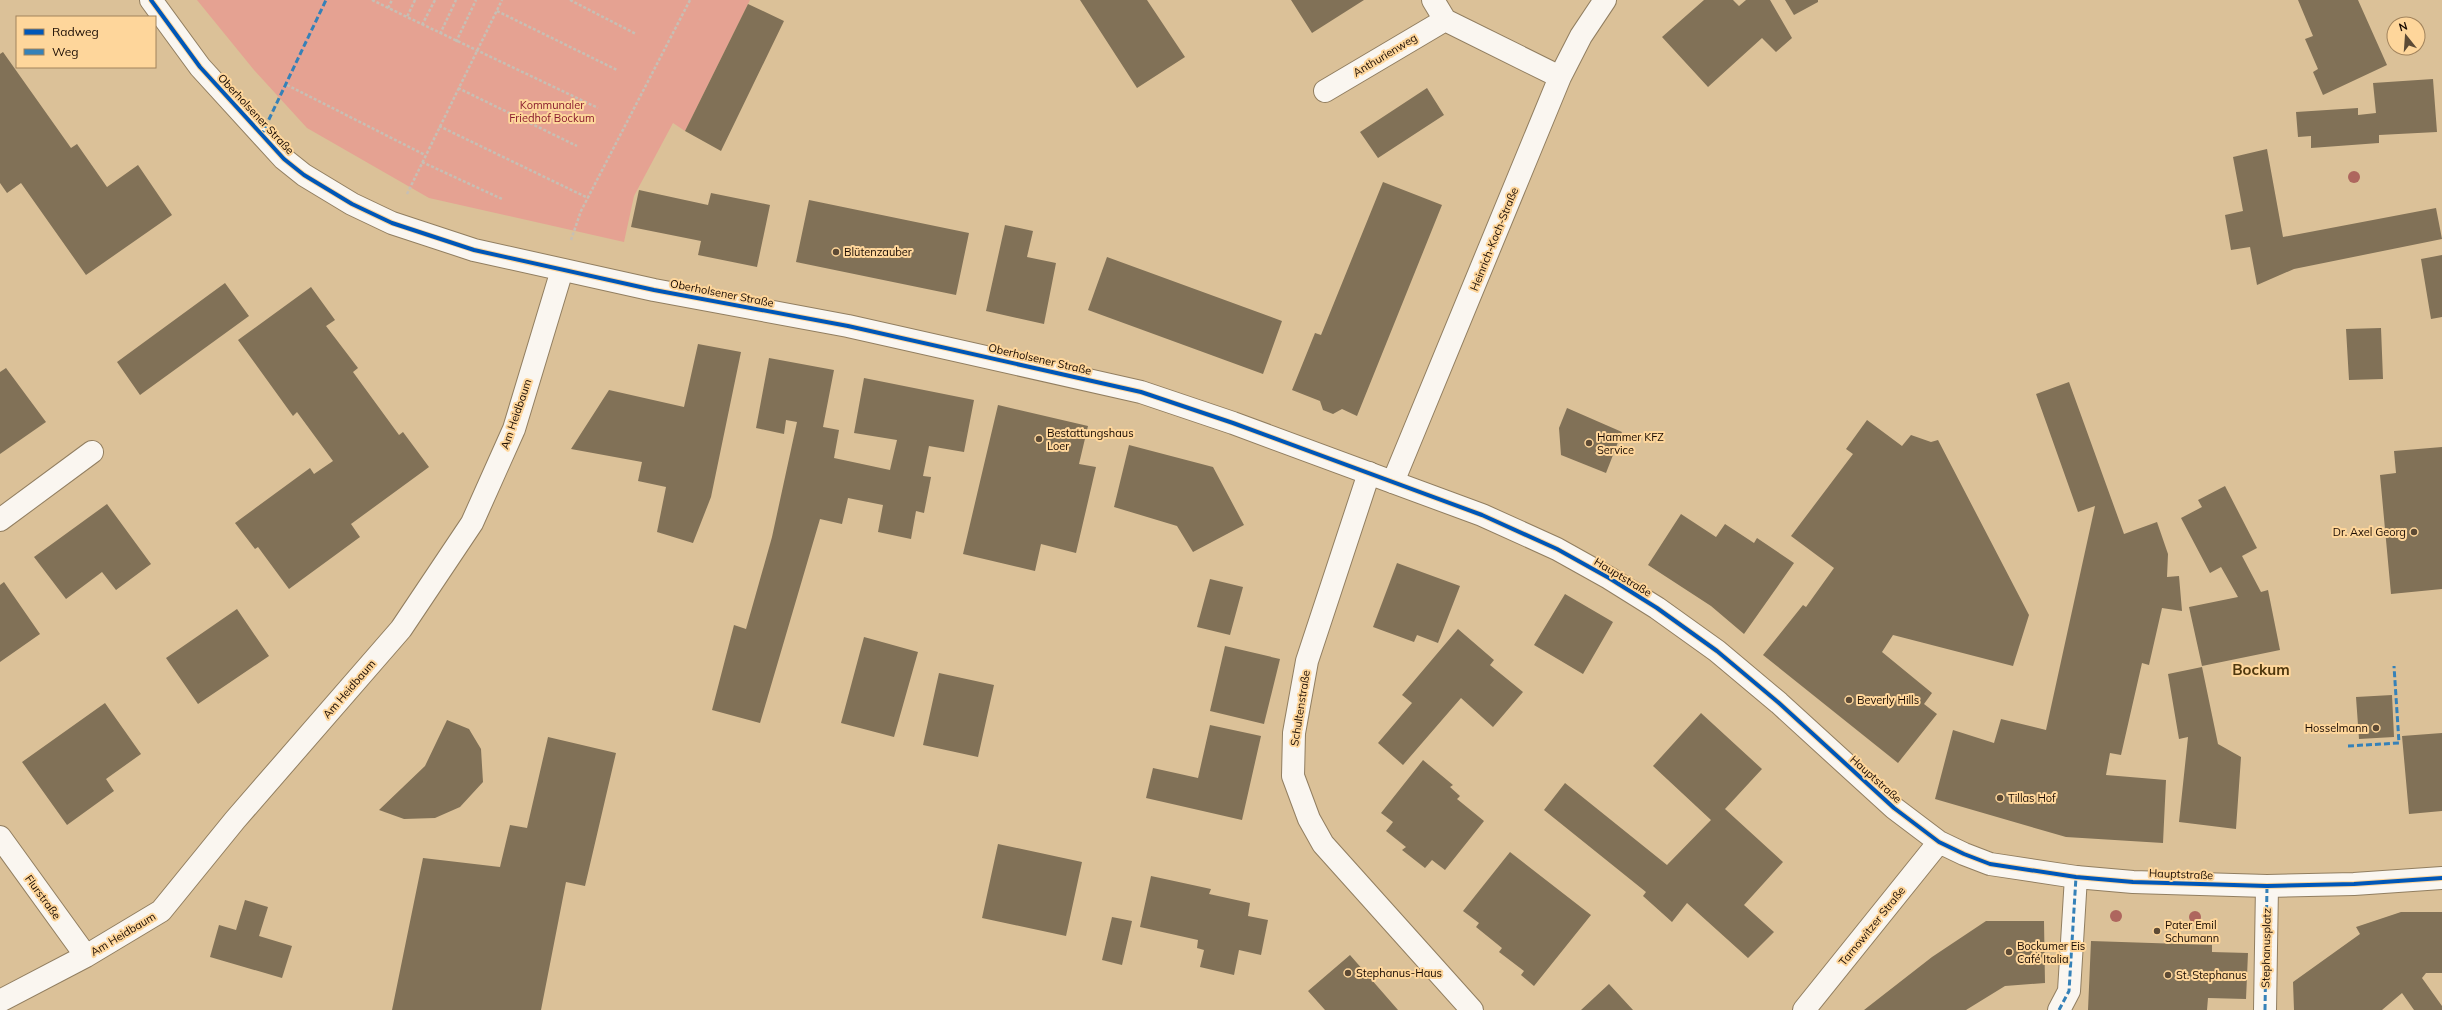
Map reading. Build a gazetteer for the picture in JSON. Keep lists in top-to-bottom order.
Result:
{
  "streets": {
    "street": [
      "Anthurienweg",
      "Oberholsener Straße",
      "Heinrich-Koch-Straße",
      "Am Heidbaum",
      "Hauptstraße",
      "Schultenstraße",
      "Flurstraße",
      "Tarnowitzer Straße",
      "Stephanusplatz"
    ]
  },
  "crossings": [
    ["Oberholsener Straße", "Am Heidbaum"],
    ["Oberholsener Straße", "Hauptstraße"],
    ["Oberholsener Straße", "Schultenstraße"],
    ["Heinrich-Koch-Straße", "Hauptstraße"],
    ["Am Heidbaum", "Flurstraße"],
    ["Hauptstraße", "Schultenstraße"],
    ["Hauptstraße", "Tarnowitzer Straße"],
    ["Hauptstraße", "Stephanusplatz"]
  ],
  "districts": ["Bockum"],
  "parks": ["Kommunaler Friedhof Bockum"],
  "places": [
    "Blütenzauber",
    "Bestattungshaus Loer",
    "Hammer KFZ Service",
    "Dr. Axel Georg",
    "Beverly Hills",
    "Hosselmann",
    "Tillas Hof",
    "Pater Emil Schumann",
    "Bockumer Eis Café Italia",
    "Stephanus-Haus",
    "St. Stephanus"
  ],
  "legend": ["Radweg", "Weg"],
  "north": "top"
}
